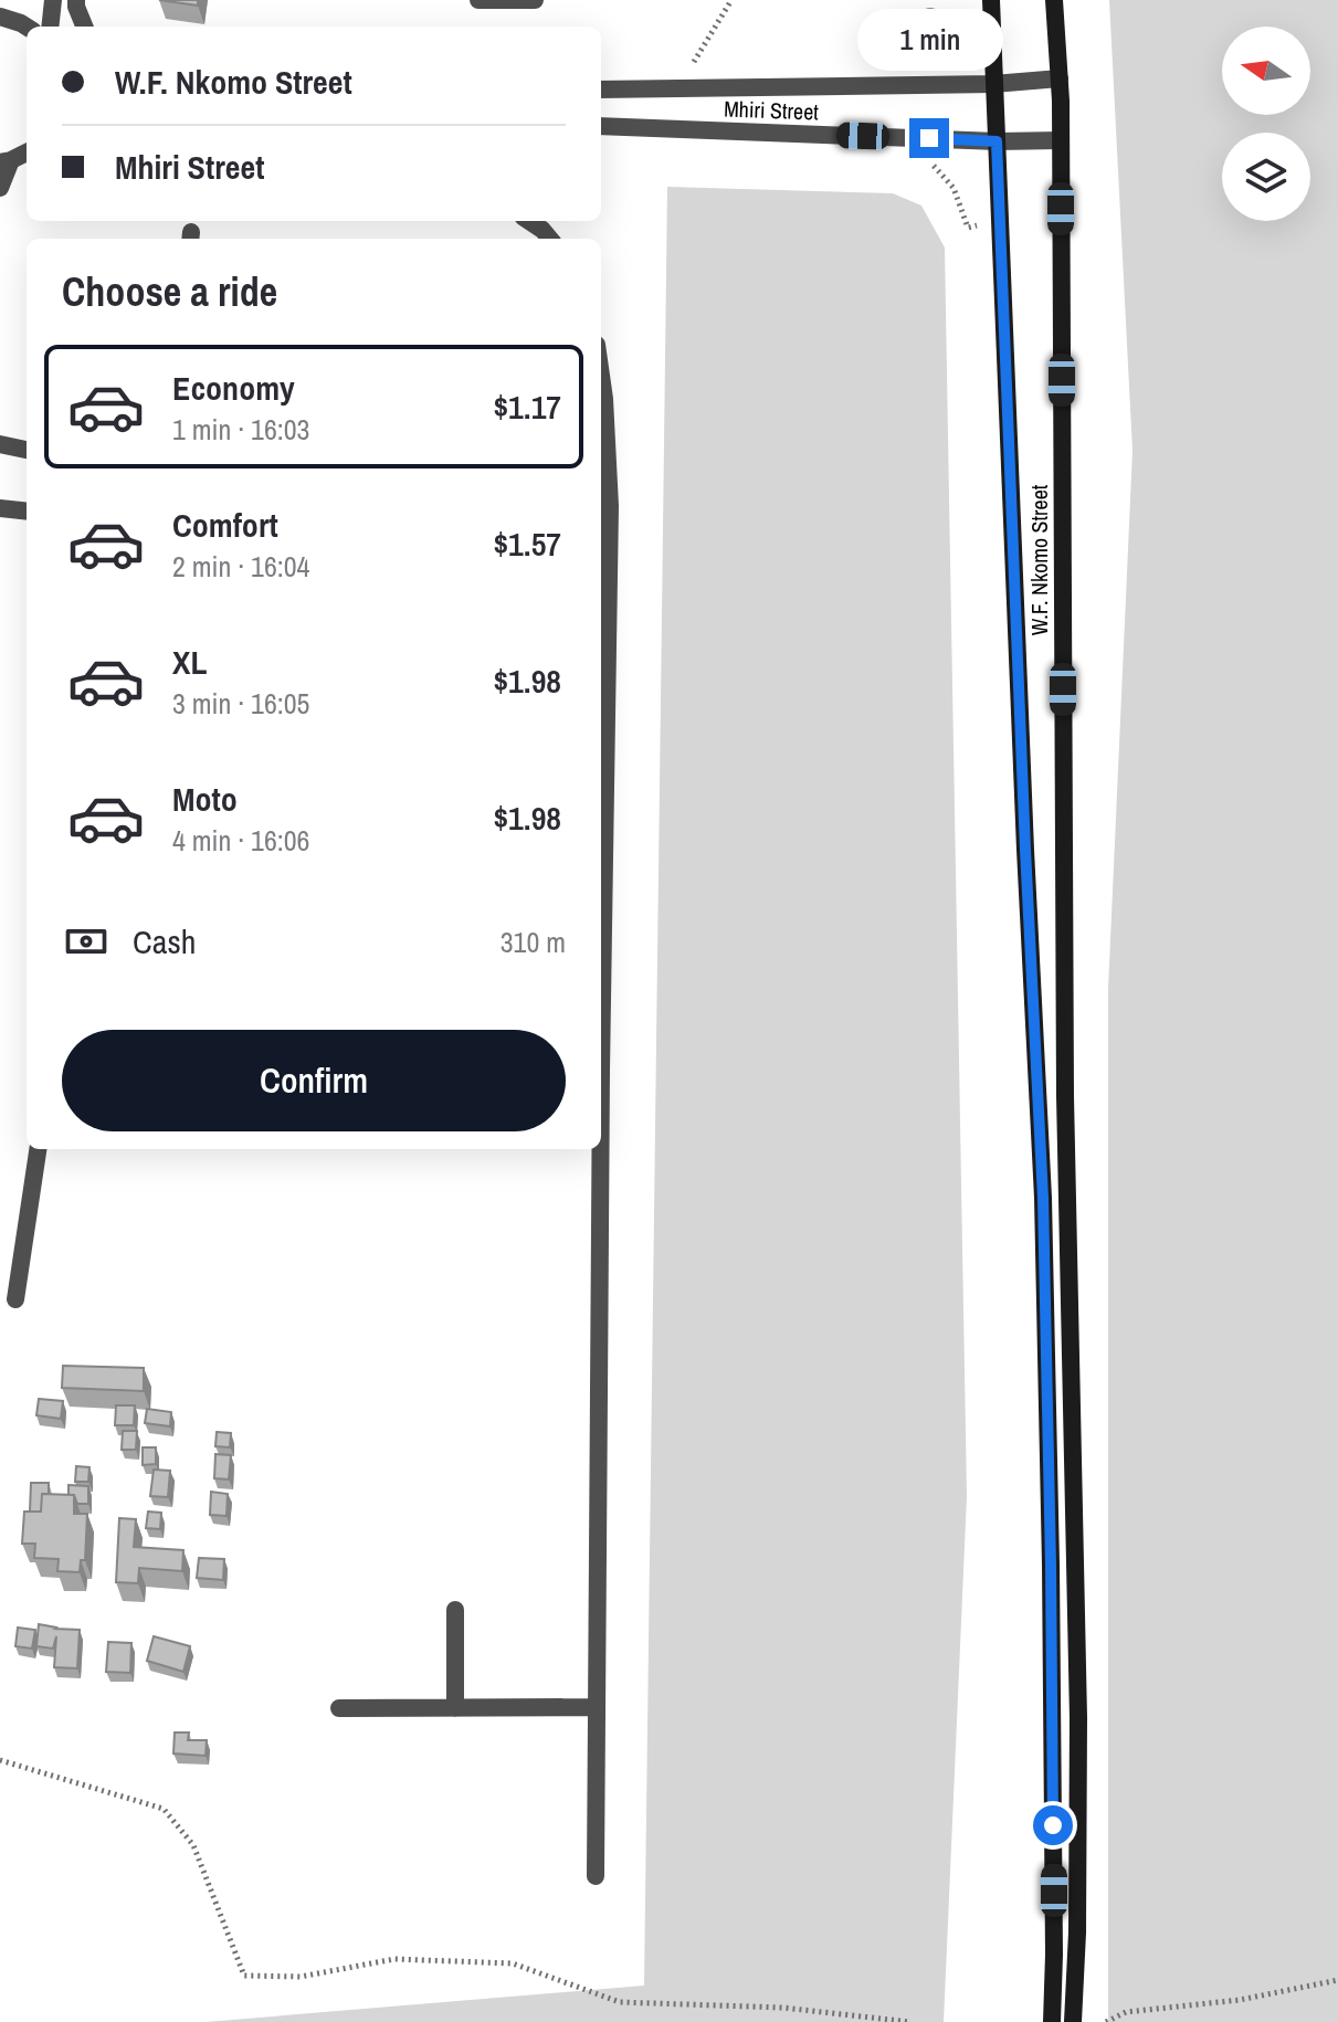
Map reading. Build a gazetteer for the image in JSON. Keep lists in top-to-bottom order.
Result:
{
  "streets": {
    "main road": ["W.F. Nkomo Street"],
    "street": ["Mhiri Street"]
  },
  "crossings": [
    ["Mhiri Street", "W.F. Nkomo Street"]
  ],
  "north": "left",
  "page": {
    "bubble": "1 min",
    "banner": ["W.F. Nkomo Street", "Mhiri Street"],
    "heading": "Choose a ride",
    "list": [
      {
        "name": "Economy",
        "note": "1 min · 16:03",
        "value": "$1.17"
      },
      {
        "name": "Comfort",
        "note": "2 min · 16:04",
        "value": "$1.57"
      },
      {
        "name": "XL",
        "note": "3 min · 16:05",
        "value": "$1.98"
      },
      {
        "name": "Moto",
        "note": "4 min · 16:06",
        "value": "$1.98"
      }
    ],
    "pay": ["Cash", "310 m"],
    "buttons": "Confirm"
  }
}
